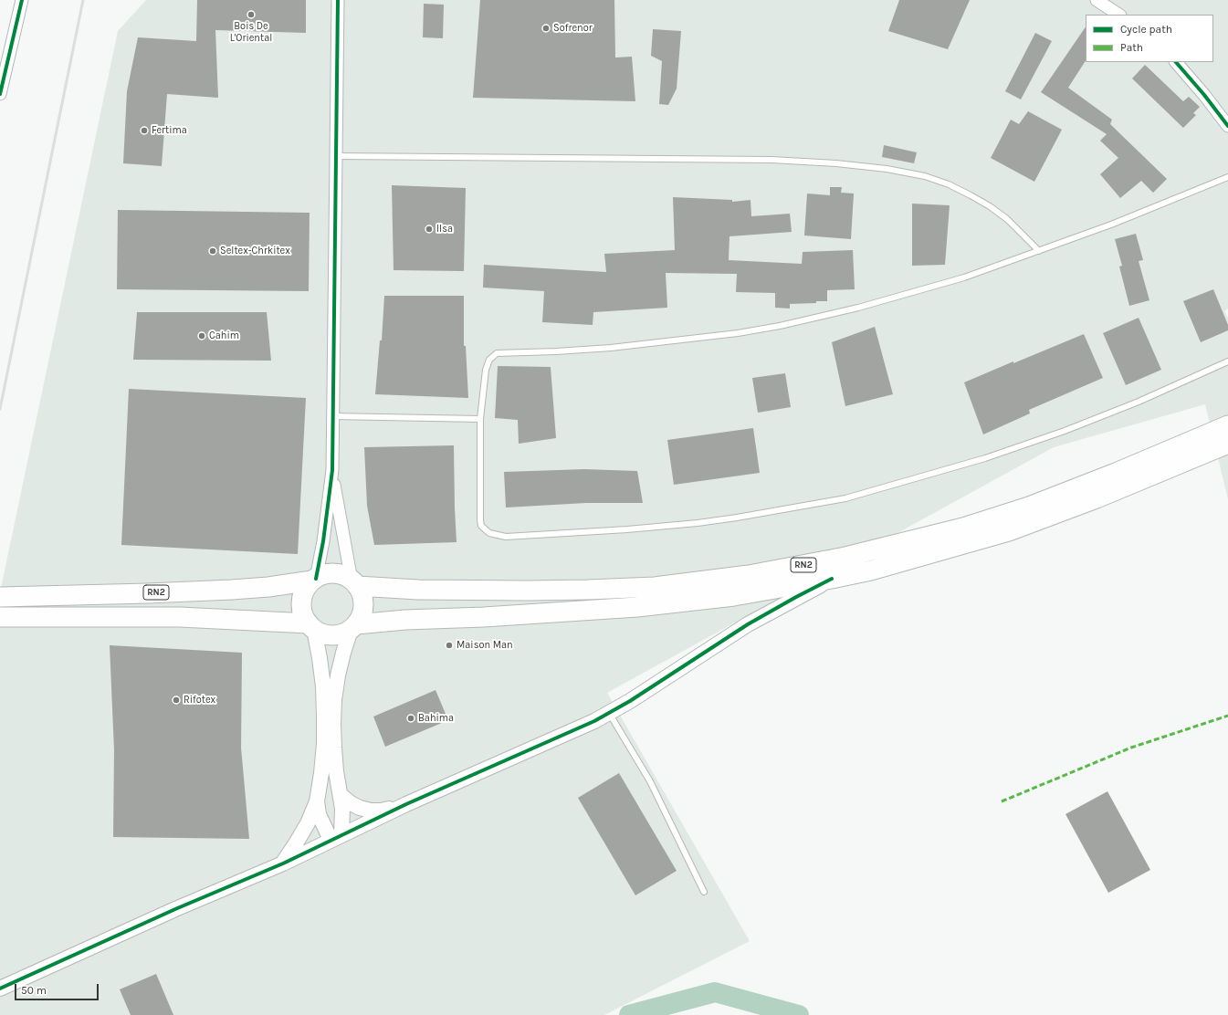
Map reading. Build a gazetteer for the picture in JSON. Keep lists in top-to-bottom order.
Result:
{
  "streets": {
    "highway": ["RN2"]
  },
  "places": [
    "Bois De L'Oriental",
    "Sofrenor",
    "Fertima",
    "Ilsa",
    "Seltex-Chrkitex",
    "Cahim",
    "Maison Man",
    "Rifotex",
    "Bahima"
  ],
  "legend": ["Cycle path", "Path"],
  "scale_bar": "50 m"
}
